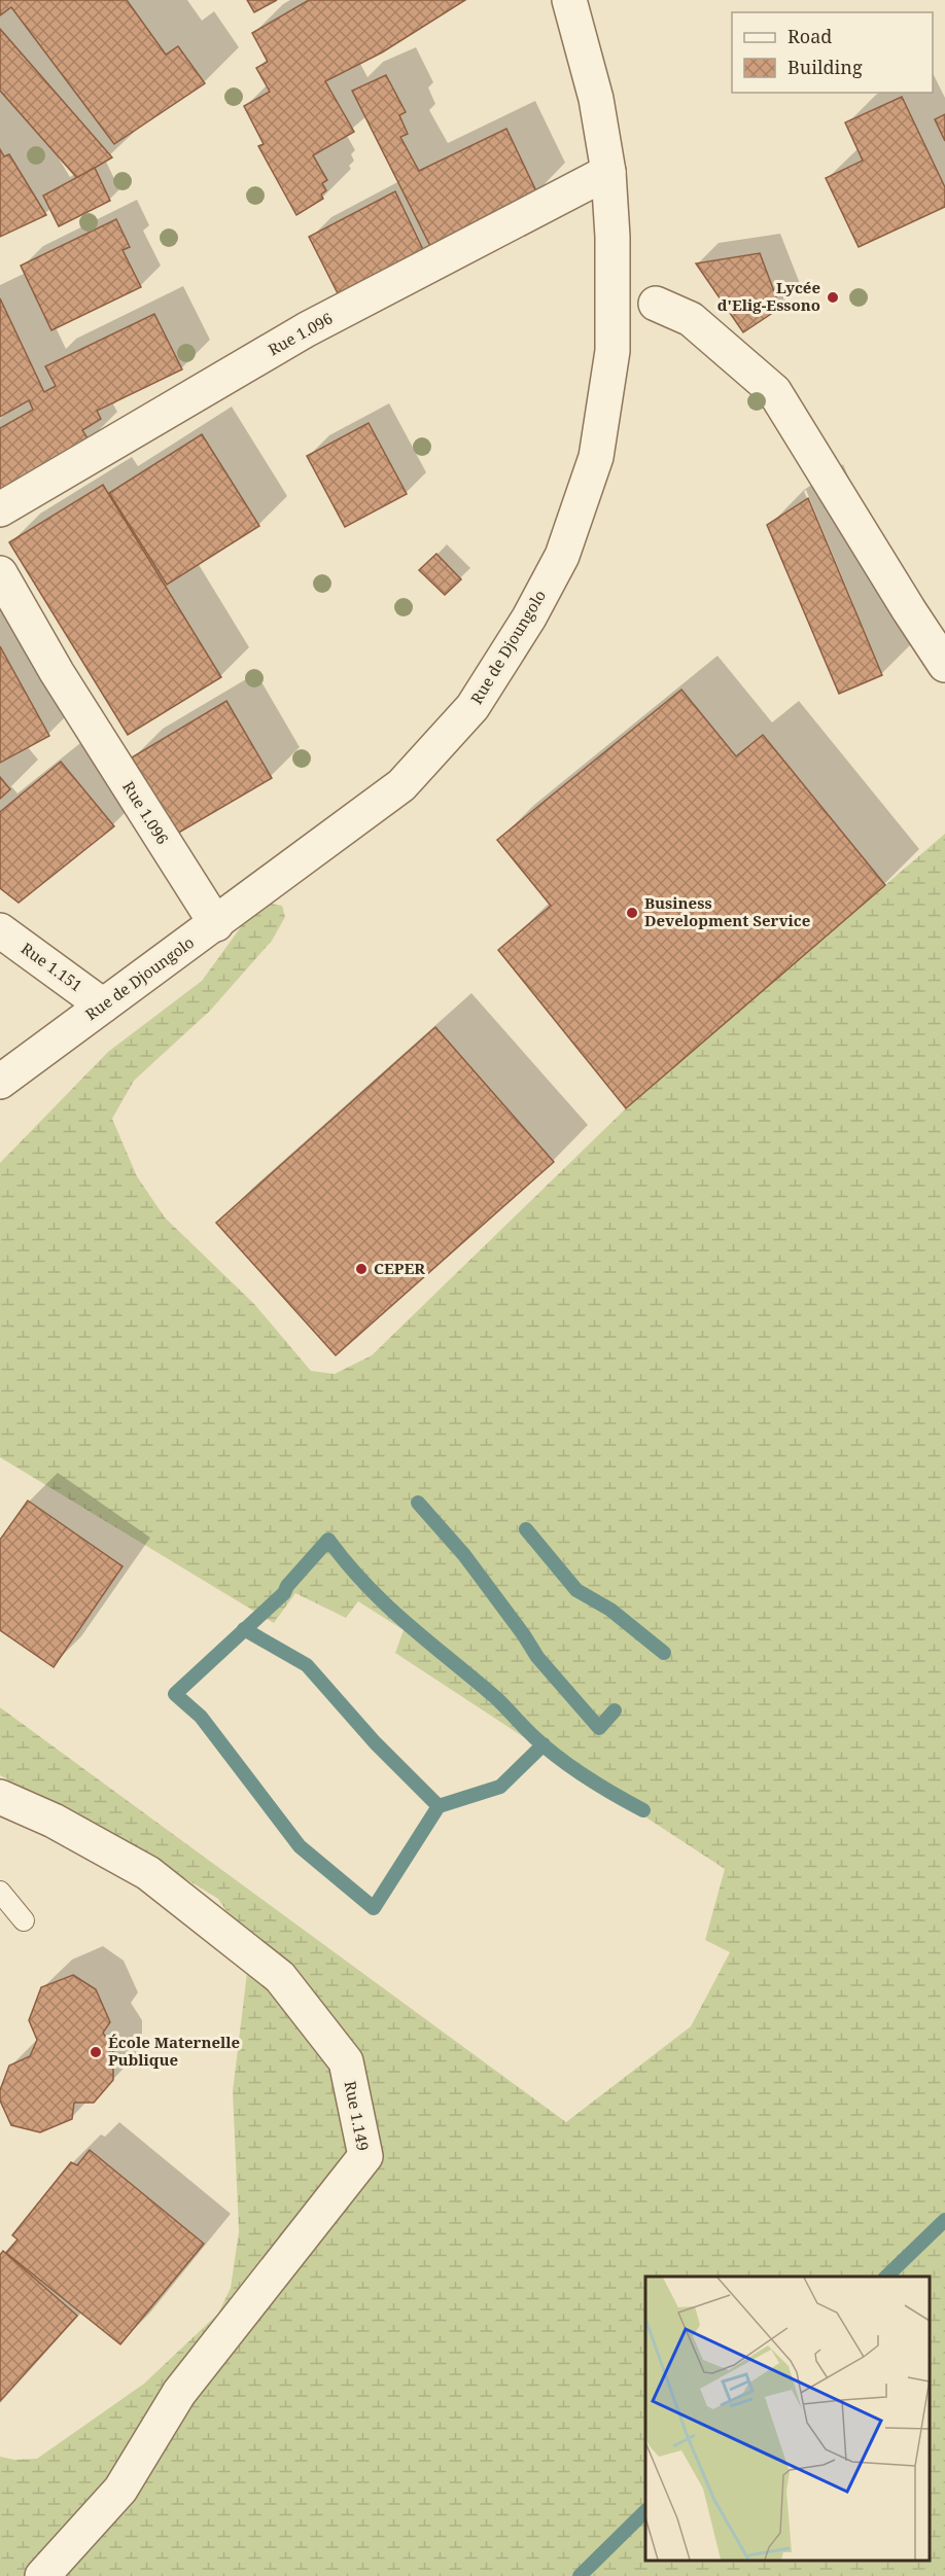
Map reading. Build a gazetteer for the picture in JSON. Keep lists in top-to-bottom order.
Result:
{
  "streets": {
    "street": [
      "Rue 1.096",
      "Rue de Djoungolo",
      "Rue 1.151",
      "Rue 1.149"
    ]
  },
  "crossings": [
    ["Rue 1.096", "Rue de Djoungolo"],
    ["Rue de Djoungolo", "Rue 1.151"]
  ],
  "places": [
    "Lycée d'Elig-Essono",
    "Business Development Service",
    "CEPER",
    "École Maternelle Publique"
  ],
  "legend": ["Road", "Building"]
}
